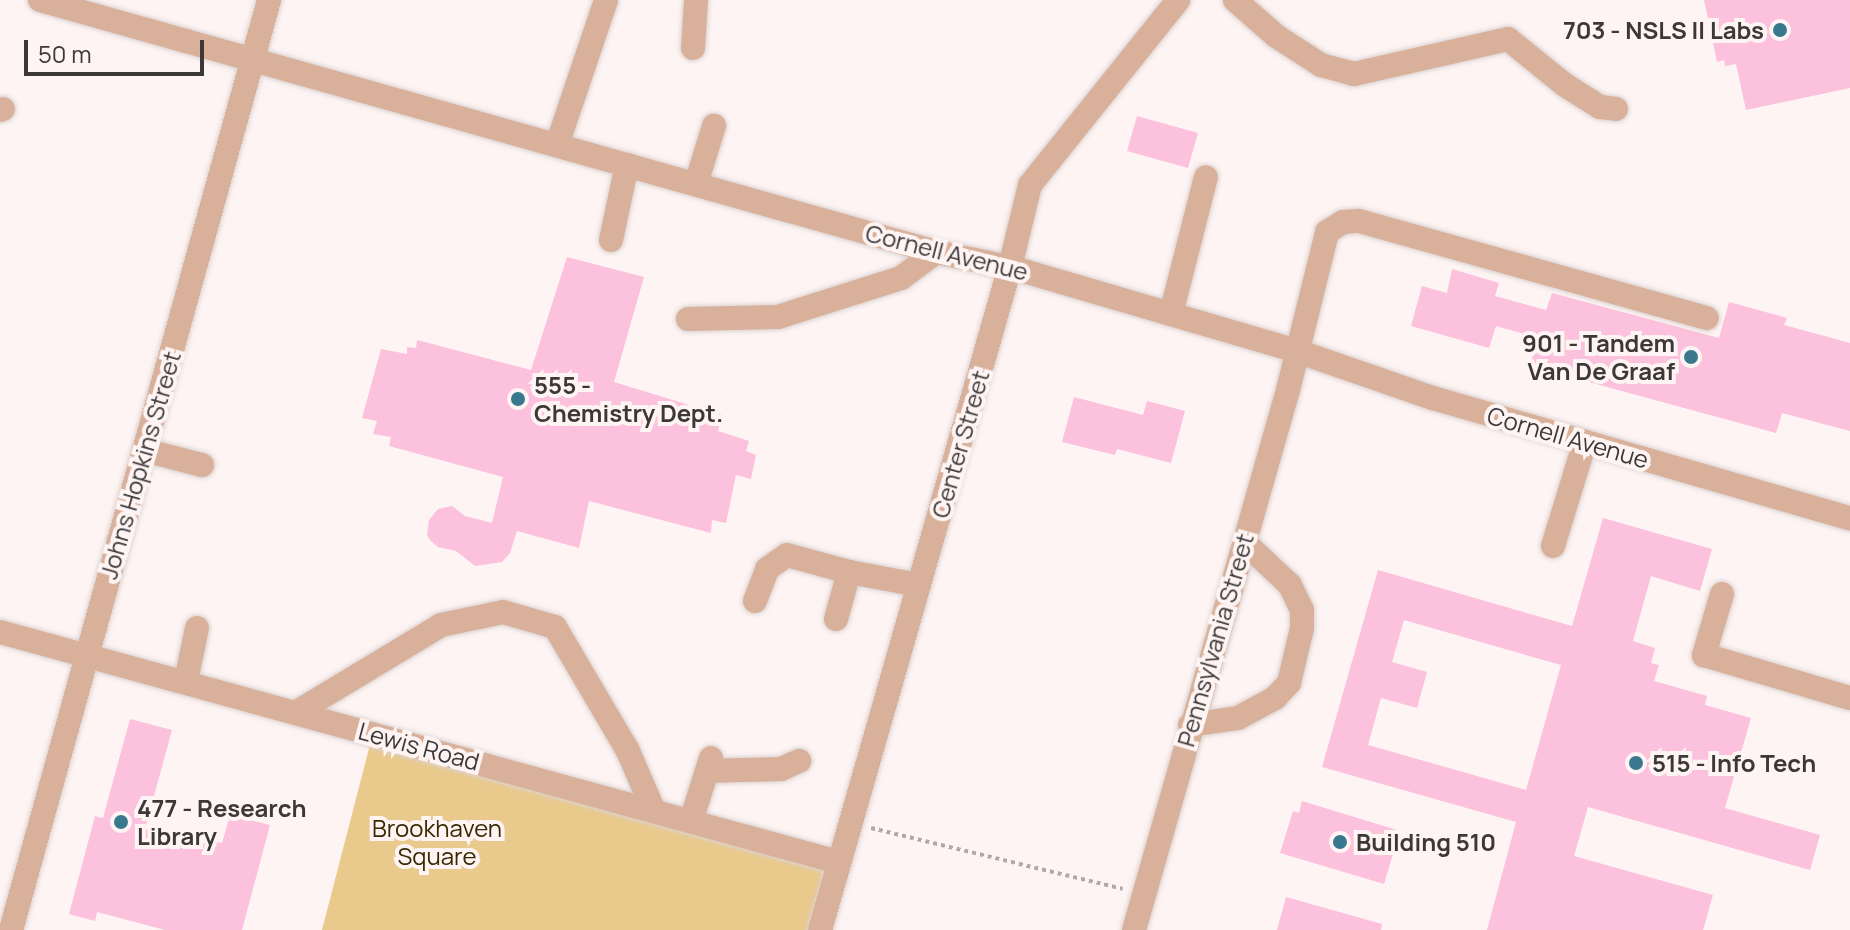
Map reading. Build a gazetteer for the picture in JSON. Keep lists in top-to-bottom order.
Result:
{
  "streets": {
    "street": [
      "Cornell Avenue",
      "Center Street",
      "Johns Hopkins Street",
      "Pennsylvania Street",
      "Lewis Road"
    ]
  },
  "crossings": [
    ["Cornell Avenue", "Center Street"],
    ["Cornell Avenue", "Johns Hopkins Street"],
    ["Cornell Avenue", "Pennsylvania Street"],
    ["Center Street", "Lewis Road"],
    ["Johns Hopkins Street", "Lewis Road"]
  ],
  "parks": ["Brookhaven Square"],
  "places": [
    "703 - NSLS II Labs",
    "901 - Tandem Van De Graaf",
    "555 - Chemistry Dept.",
    "515 - Info Tech",
    "477 - Research Library",
    "Building 510"
  ],
  "scale_bar": "50 m"
}
